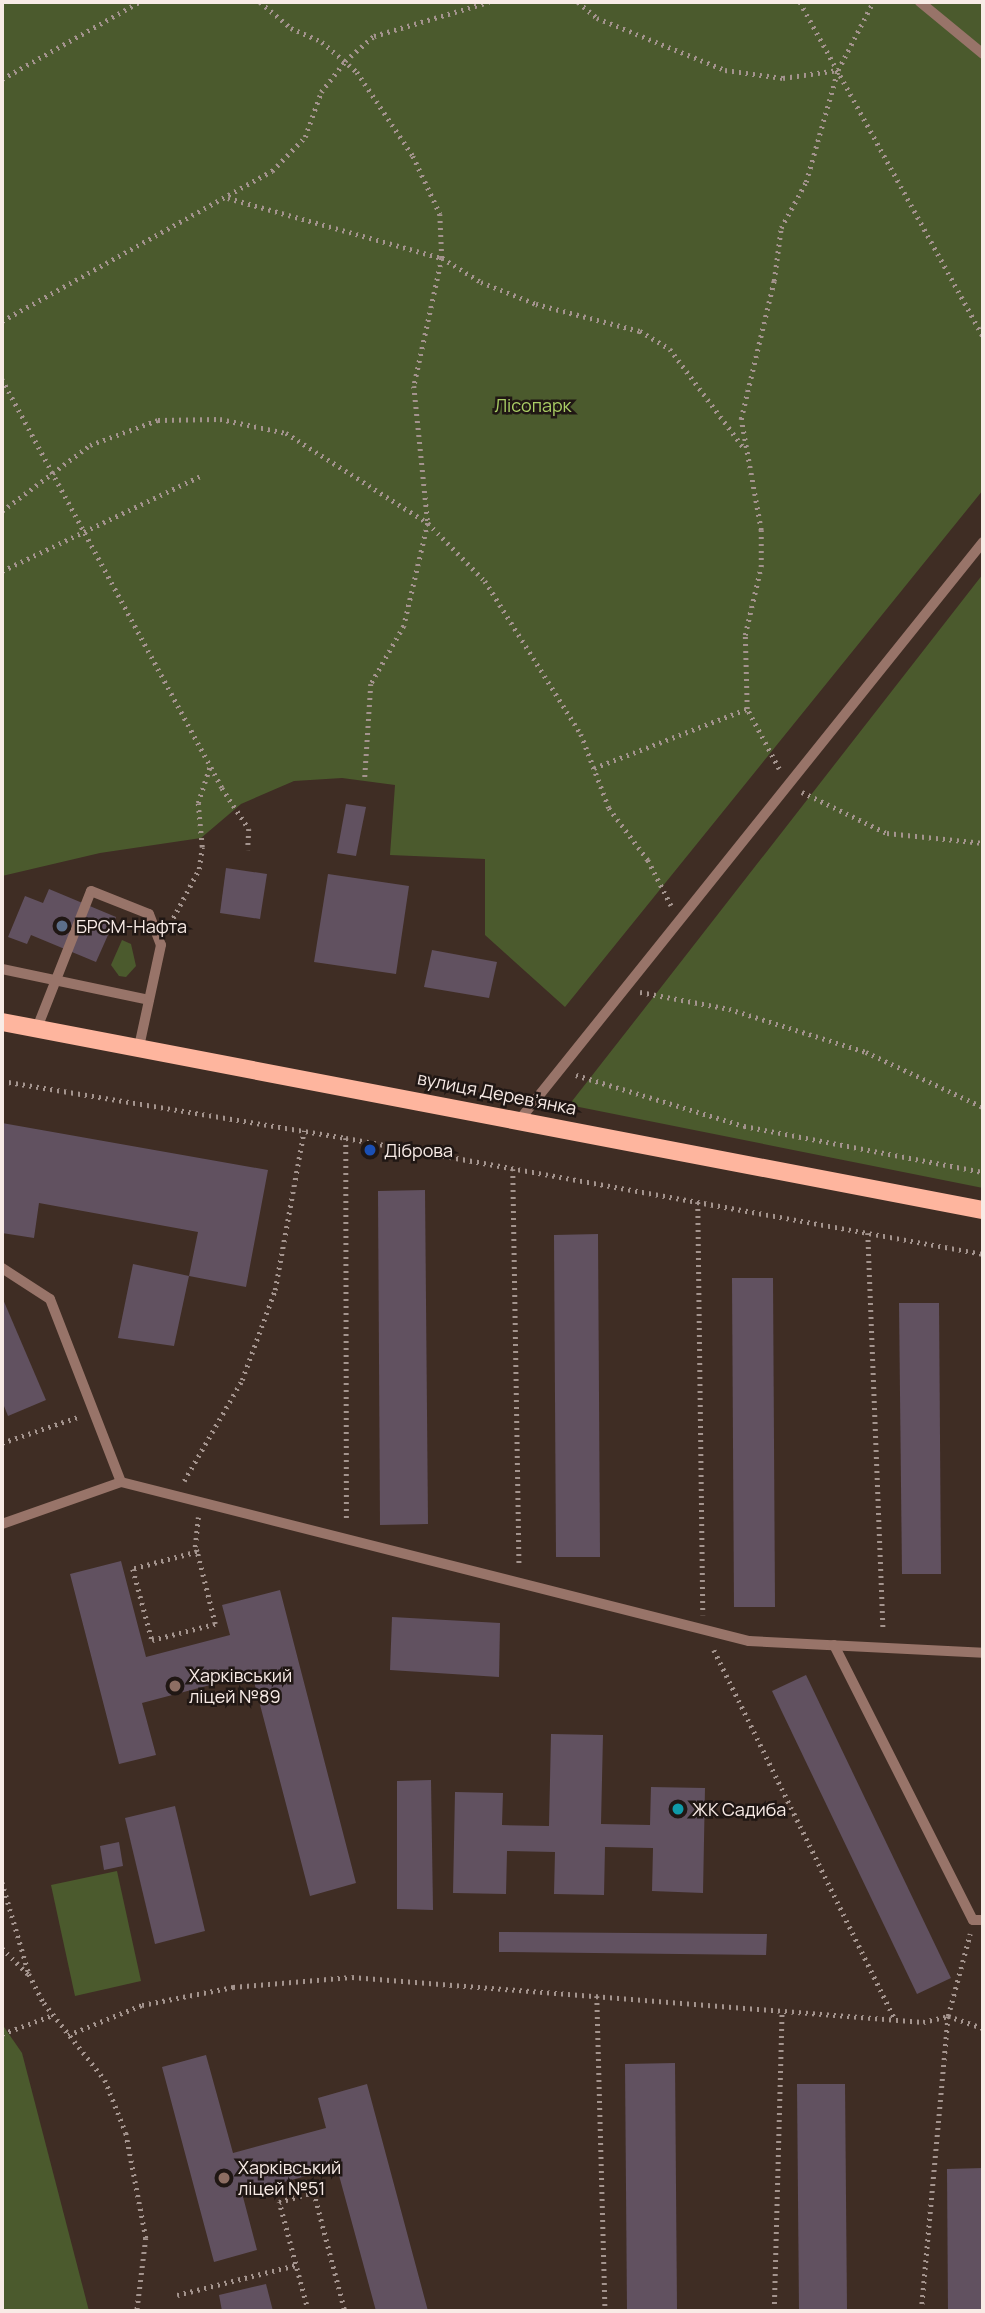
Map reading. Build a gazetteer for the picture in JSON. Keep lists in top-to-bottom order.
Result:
{
  "streets": {
    "main road": ["вулиця Дерев’янка"]
  },
  "parks": ["Лісопарк"],
  "places": [
    "БРСМ-Нафта",
    "Діброва",
    "Харківський ліцей №89",
    "ЖК Садиба",
    "Харківський ліцей №51"
  ]
}
